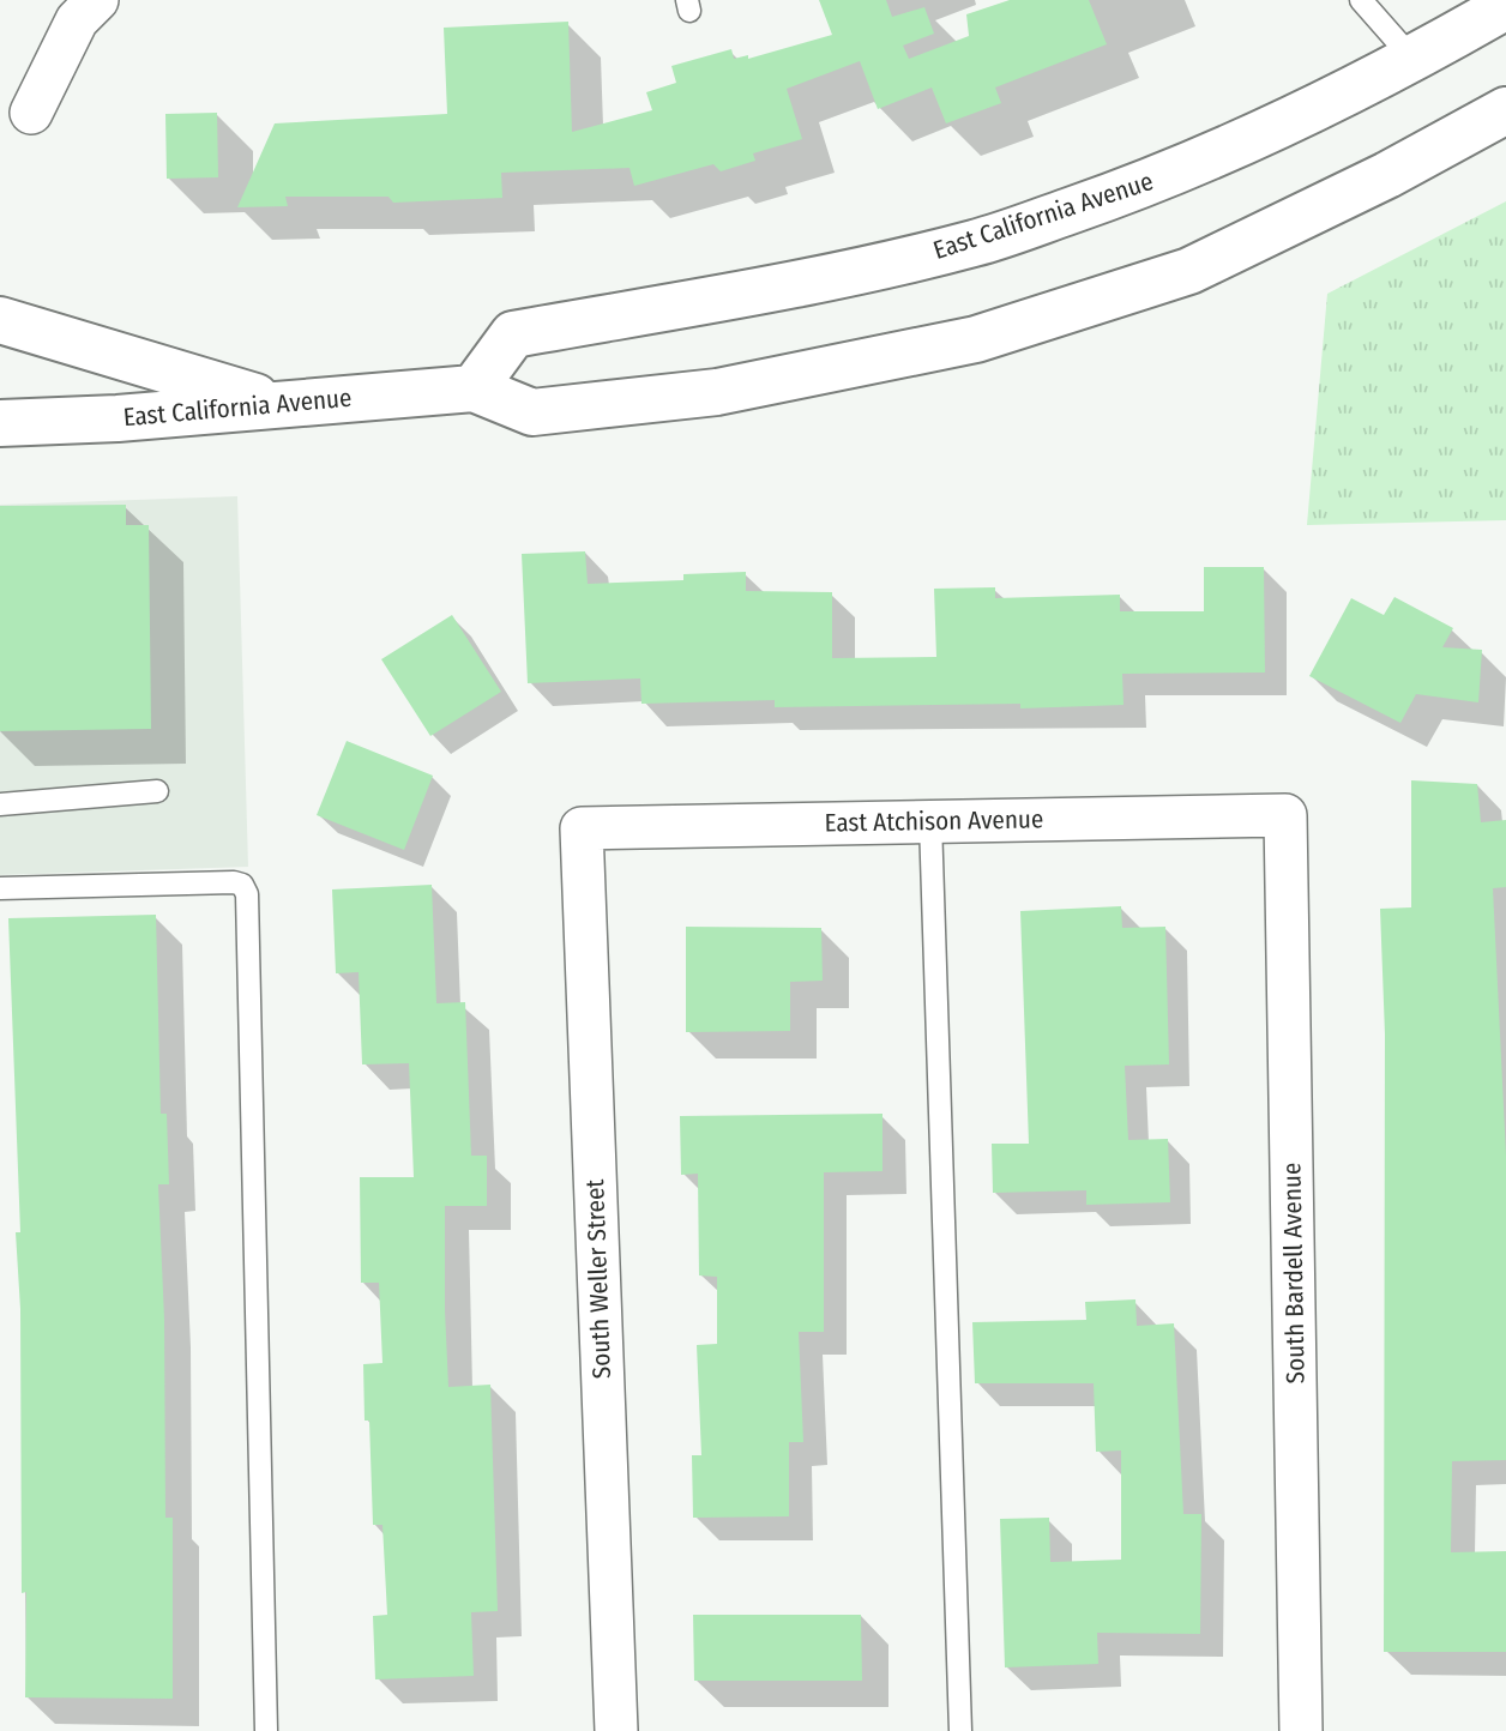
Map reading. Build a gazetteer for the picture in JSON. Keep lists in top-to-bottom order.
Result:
{
  "streets": {
    "main road": ["East California Avenue"],
    "street": ["East Atchison Avenue", "South Bardell Avenue", "South Weller Street"]
  },
  "crossings": [
    ["East Atchison Avenue", "South Bardell Avenue"],
    ["East Atchison Avenue", "South Weller Street"]
  ]
}
